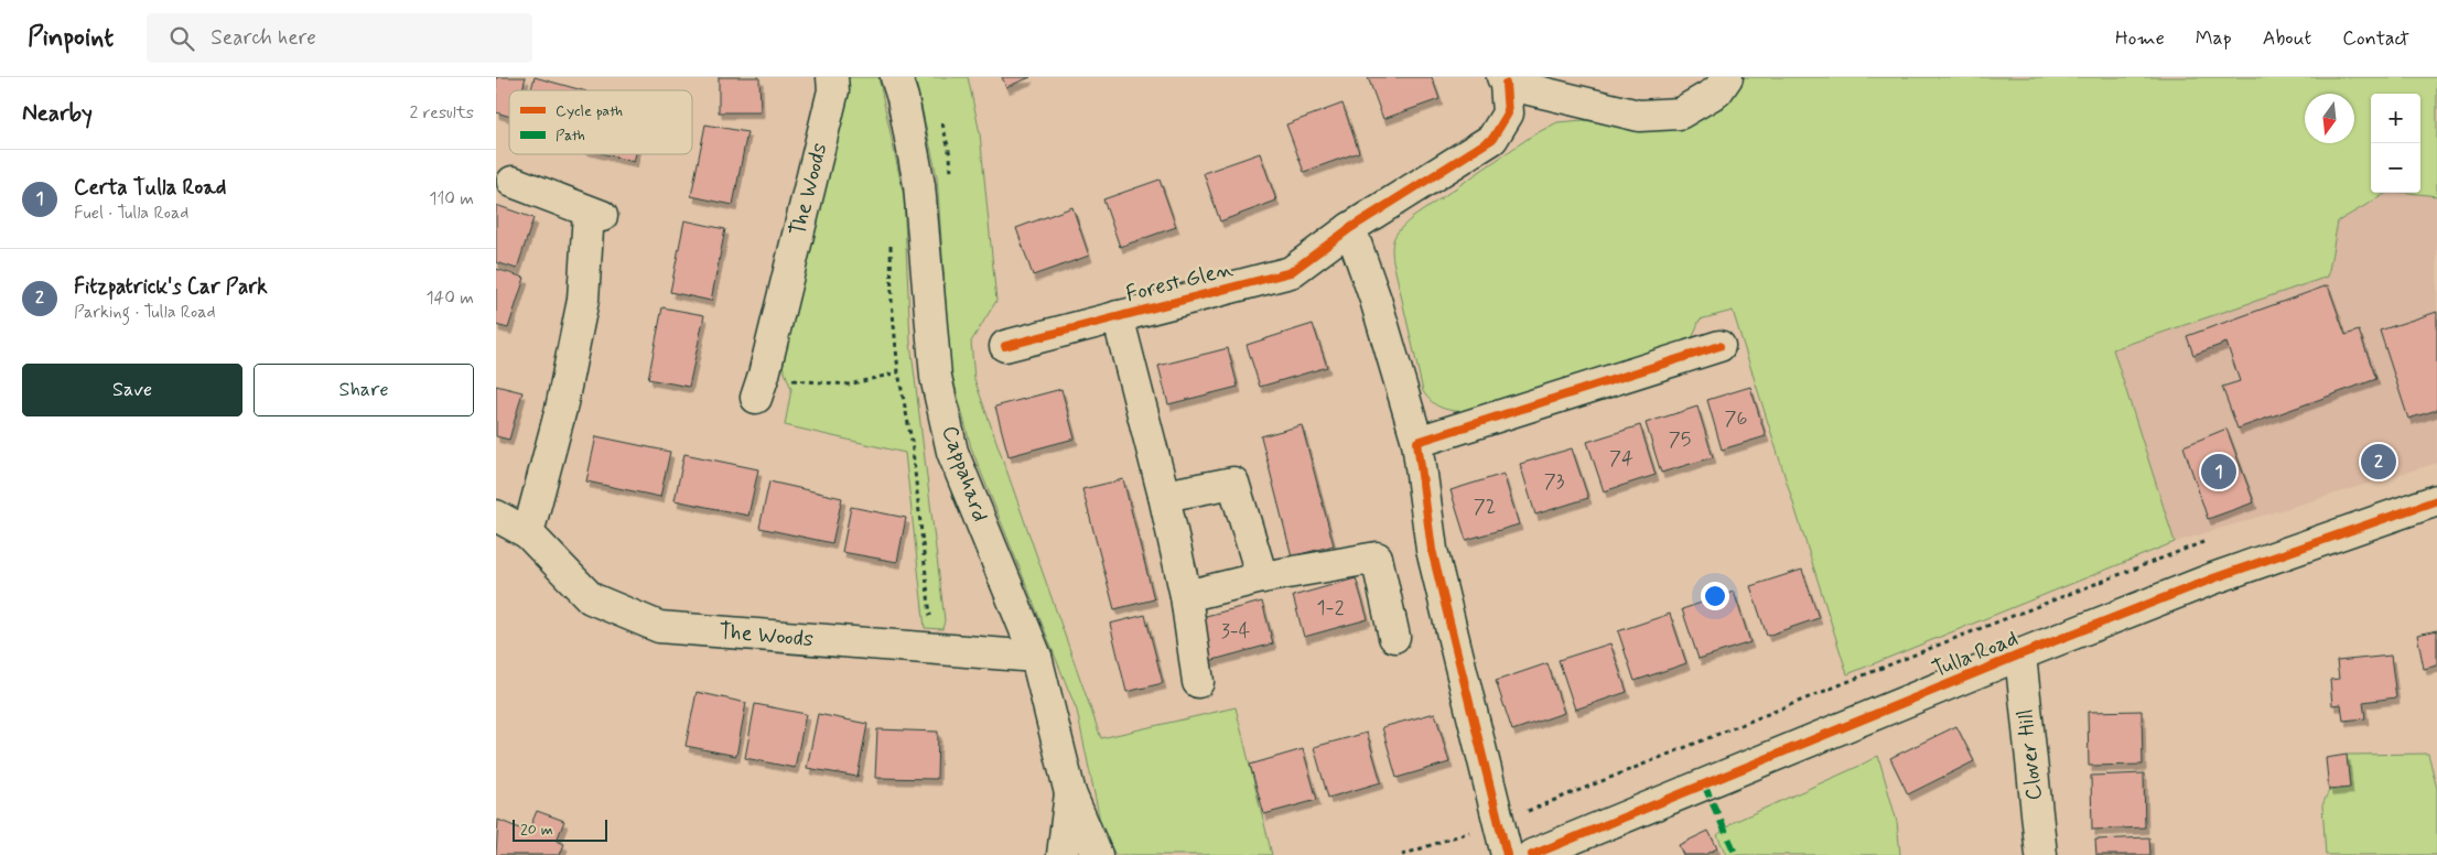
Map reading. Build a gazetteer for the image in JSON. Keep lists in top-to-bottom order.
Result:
{
  "streets": {
    "street": [
      "The Woods",
      "Forest Glen",
      "Cappahard",
      "Tulla Road",
      "Clover Hill"
    ]
  },
  "crossings": [
    ["The Woods", "Cappahard"],
    ["Tulla Road", "Clover Hill"]
  ],
  "house_numbers": [
    "76",
    "75",
    "74",
    "73",
    "72",
    "1-2",
    "3-4"
  ],
  "legend": ["Cycle path", "Path"],
  "scale_bar": "20 m",
  "north": "bottom",
  "page": {
    "header": "Pinpoint",
    "search": "Search here",
    "nav": [
      "Home",
      "Map",
      "About",
      "Contact"
    ],
    "heading": ["Nearby", "2 results"],
    "map_buttons": ["+", "−"],
    "list": [
      {
        "mark": "1",
        "name": "Certa Tulla Road",
        "note": "Fuel · Tulla Road",
        "value": "110 m"
      },
      {
        "mark": "2",
        "name": "Fitzpatrick's Car Park",
        "note": "Parking · Tulla Road",
        "value": "140 m"
      }
    ],
    "buttons": ["Save", "Share"],
    "pins": ["2", "1"],
    "scale": "20 m"
  }
}
